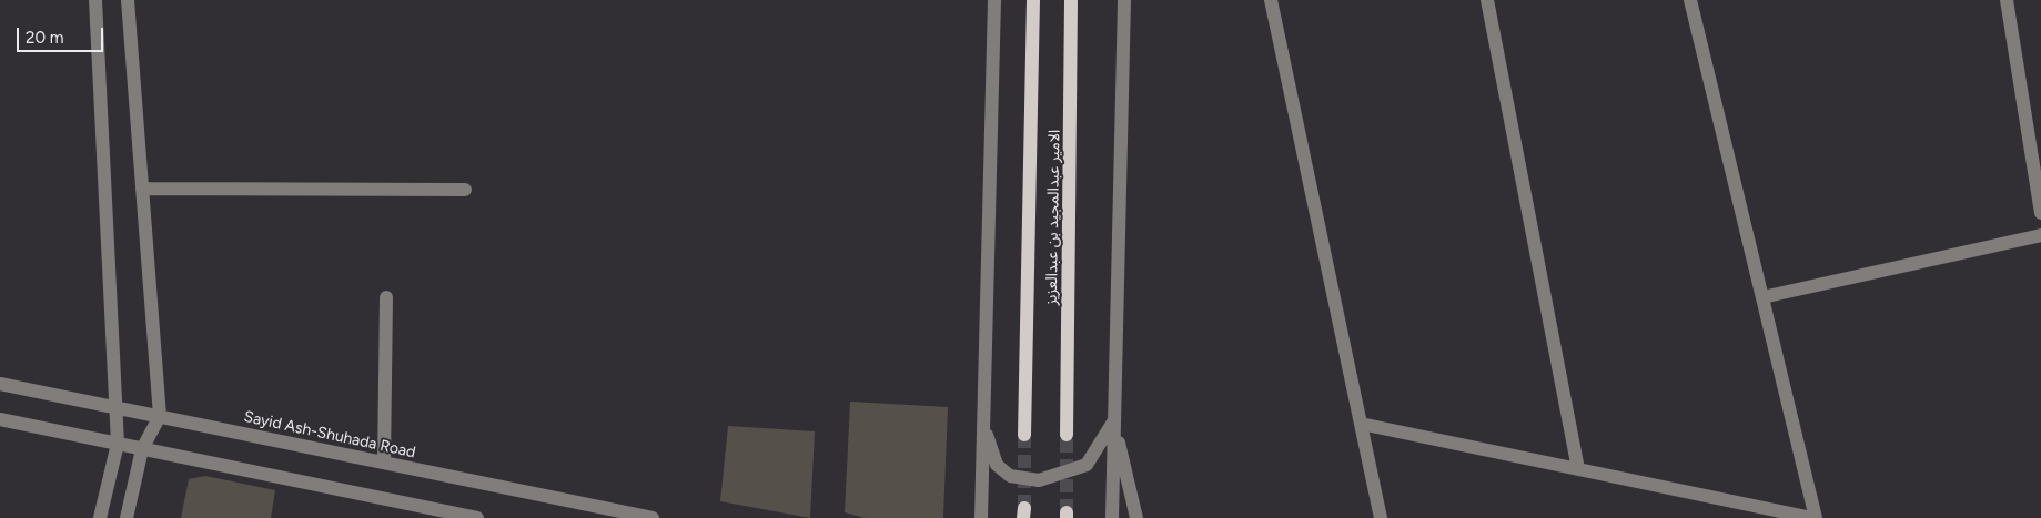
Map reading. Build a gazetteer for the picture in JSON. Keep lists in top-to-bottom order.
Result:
{
  "streets": {
    "main road": ["الامير عبدالمجيد بن عبدالعزيز"],
    "street": ["Sayid Ash-Shuhada Road"]
  },
  "scale_bar": "20 m"
}
